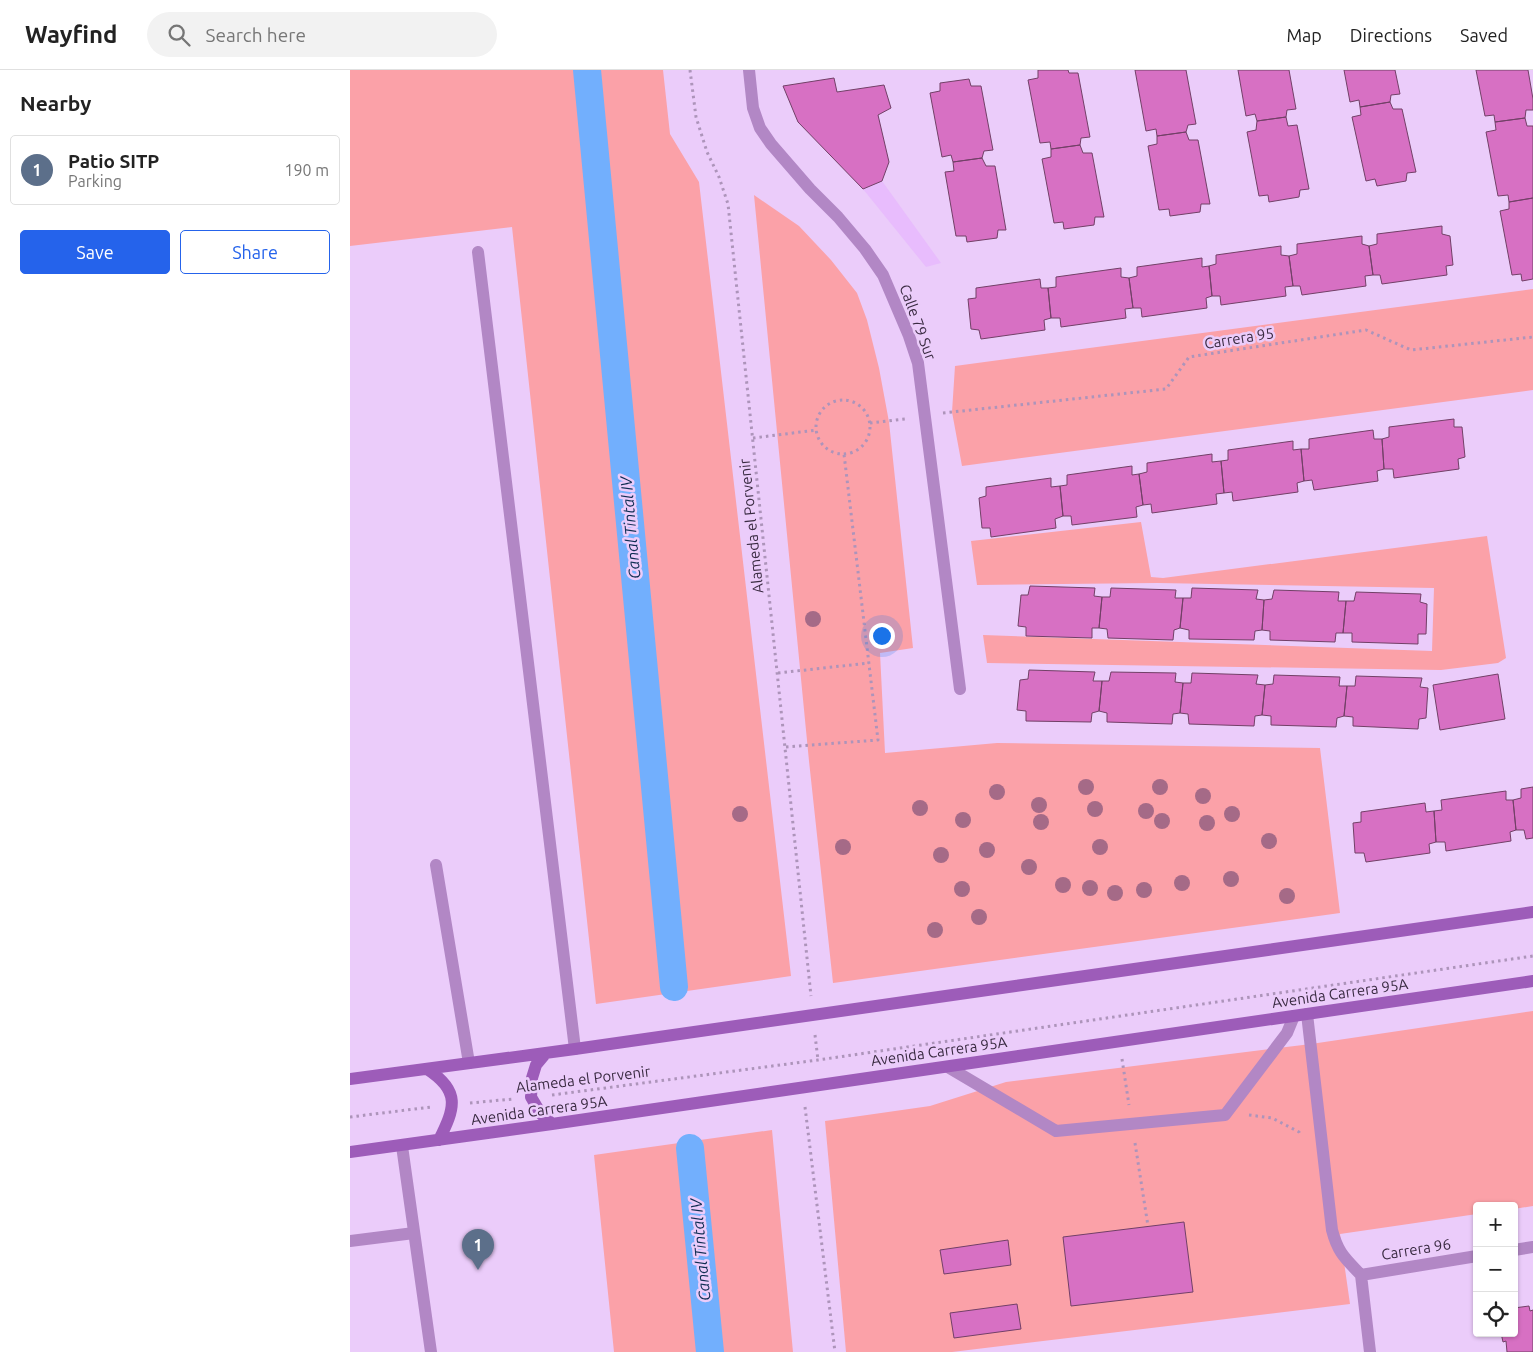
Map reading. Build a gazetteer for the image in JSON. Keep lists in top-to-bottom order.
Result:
{
  "streets": {
    "main road": ["Avenida Carrera 95A"],
    "street": ["Calle 79 Sur", "Carrera 96"],
    "path": ["Carrera 95", "Alameda el Porvenir"]
  },
  "crossings": [
    ["Calle 79 Sur", "Carrera 95"]
  ],
  "water": ["Canal Tintal IV"],
  "page": {
    "header": "Wayfind",
    "search": "Search here",
    "nav": ["Map", "Directions", "Saved"],
    "heading": "Nearby",
    "list": [
      {
        "mark": "1",
        "name": "Patio SITP",
        "note": "Parking",
        "value": "190 m"
      }
    ],
    "buttons": ["Save", "Share"],
    "map_buttons": ["+", "−"],
    "pins": "1"
  }
}
